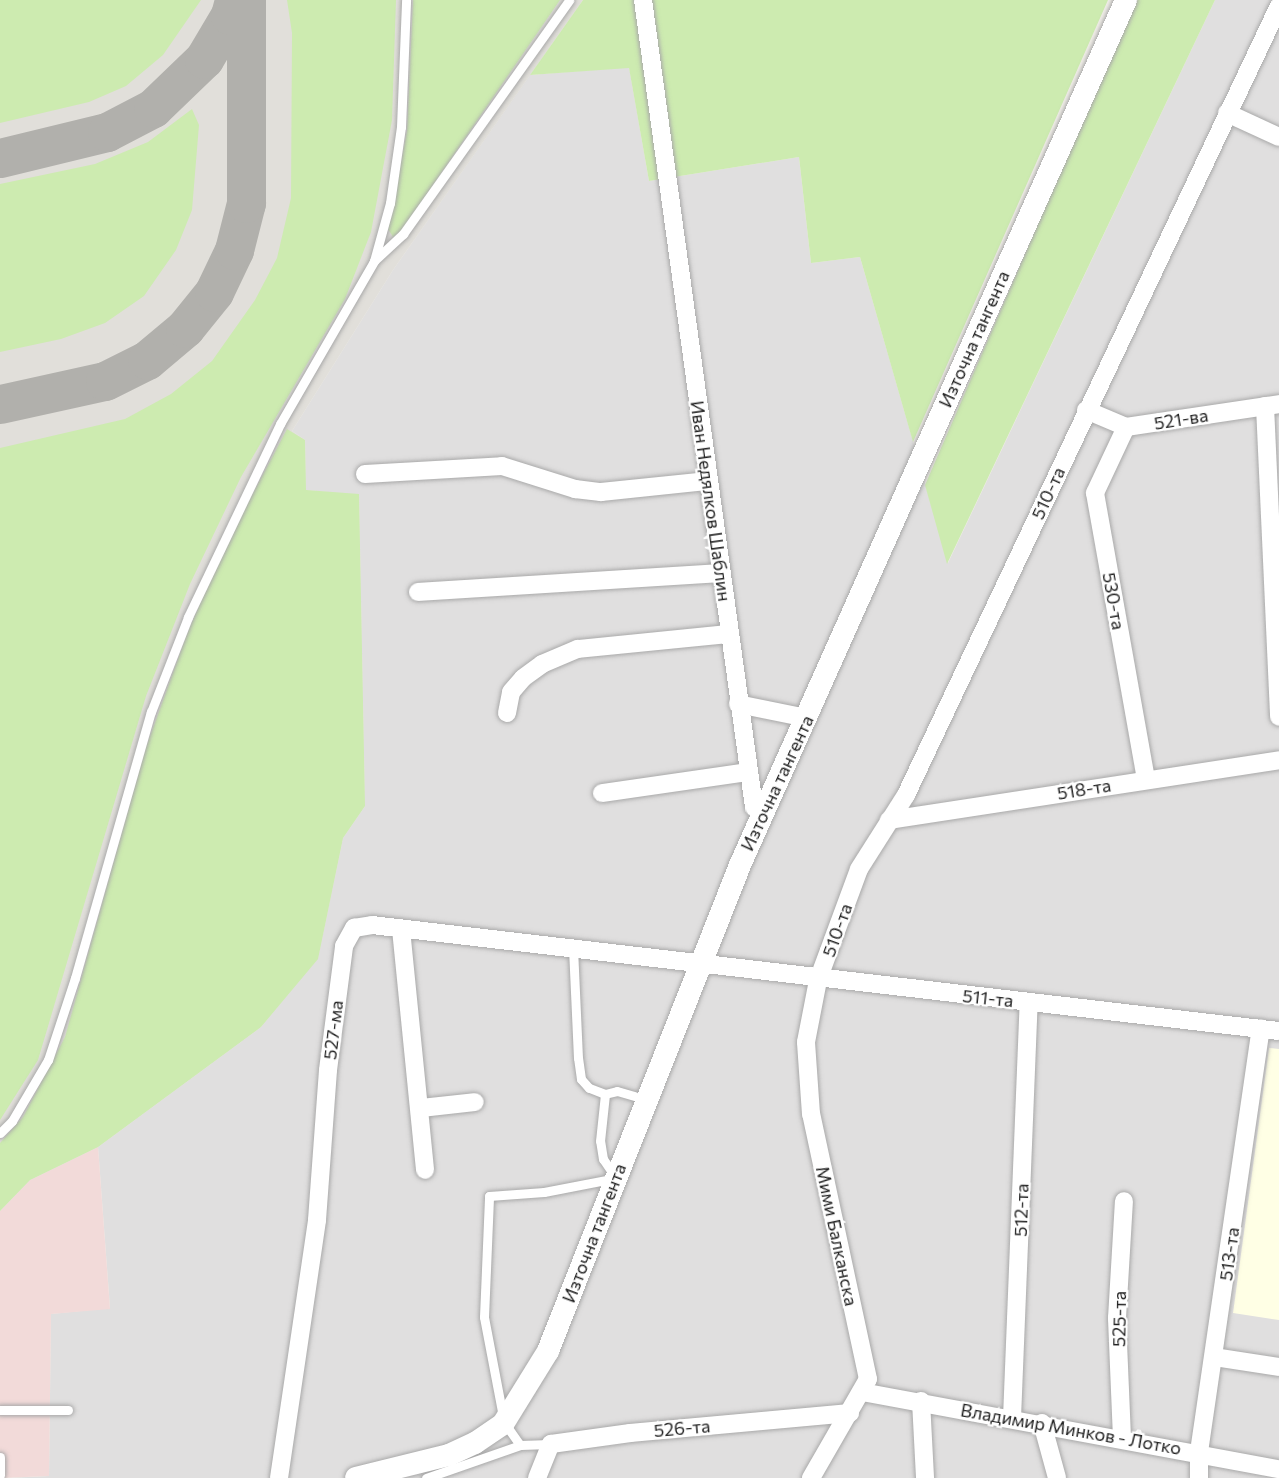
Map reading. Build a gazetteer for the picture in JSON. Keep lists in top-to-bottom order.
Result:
{
  "streets": {
    "street": [
      "Източна тангента",
      "521-ва",
      "510-та",
      "Иван Недялков Шаблин",
      "530-та",
      "518-та",
      "511-та",
      "527-ма",
      "512-та",
      "Мими Балканска",
      "513-та",
      "525-та",
      "526-та",
      "Владимир Минков - Лотко"
    ]
  },
  "crossings": [
    ["Източна тангента", "511-та"],
    ["Източна тангента", "527-ма"],
    ["521-ва", "530-та"],
    ["510-та", "518-та"],
    ["510-та", "511-та"],
    ["510-та", "Мими Балканска"],
    ["530-та", "518-та"],
    ["511-та", "527-ма"],
    ["511-та", "512-та"],
    ["511-та", "Мими Балканска"],
    ["511-та", "513-та"],
    ["512-та", "Владимир Минков - Лотко"],
    ["Мими Балканска", "526-та"],
    ["Мими Балканска", "Владимир Минков - Лотко"],
    ["513-та", "Владимир Минков - Лотко"],
    ["525-та", "Владимир Минков - Лотко"]
  ]
}
